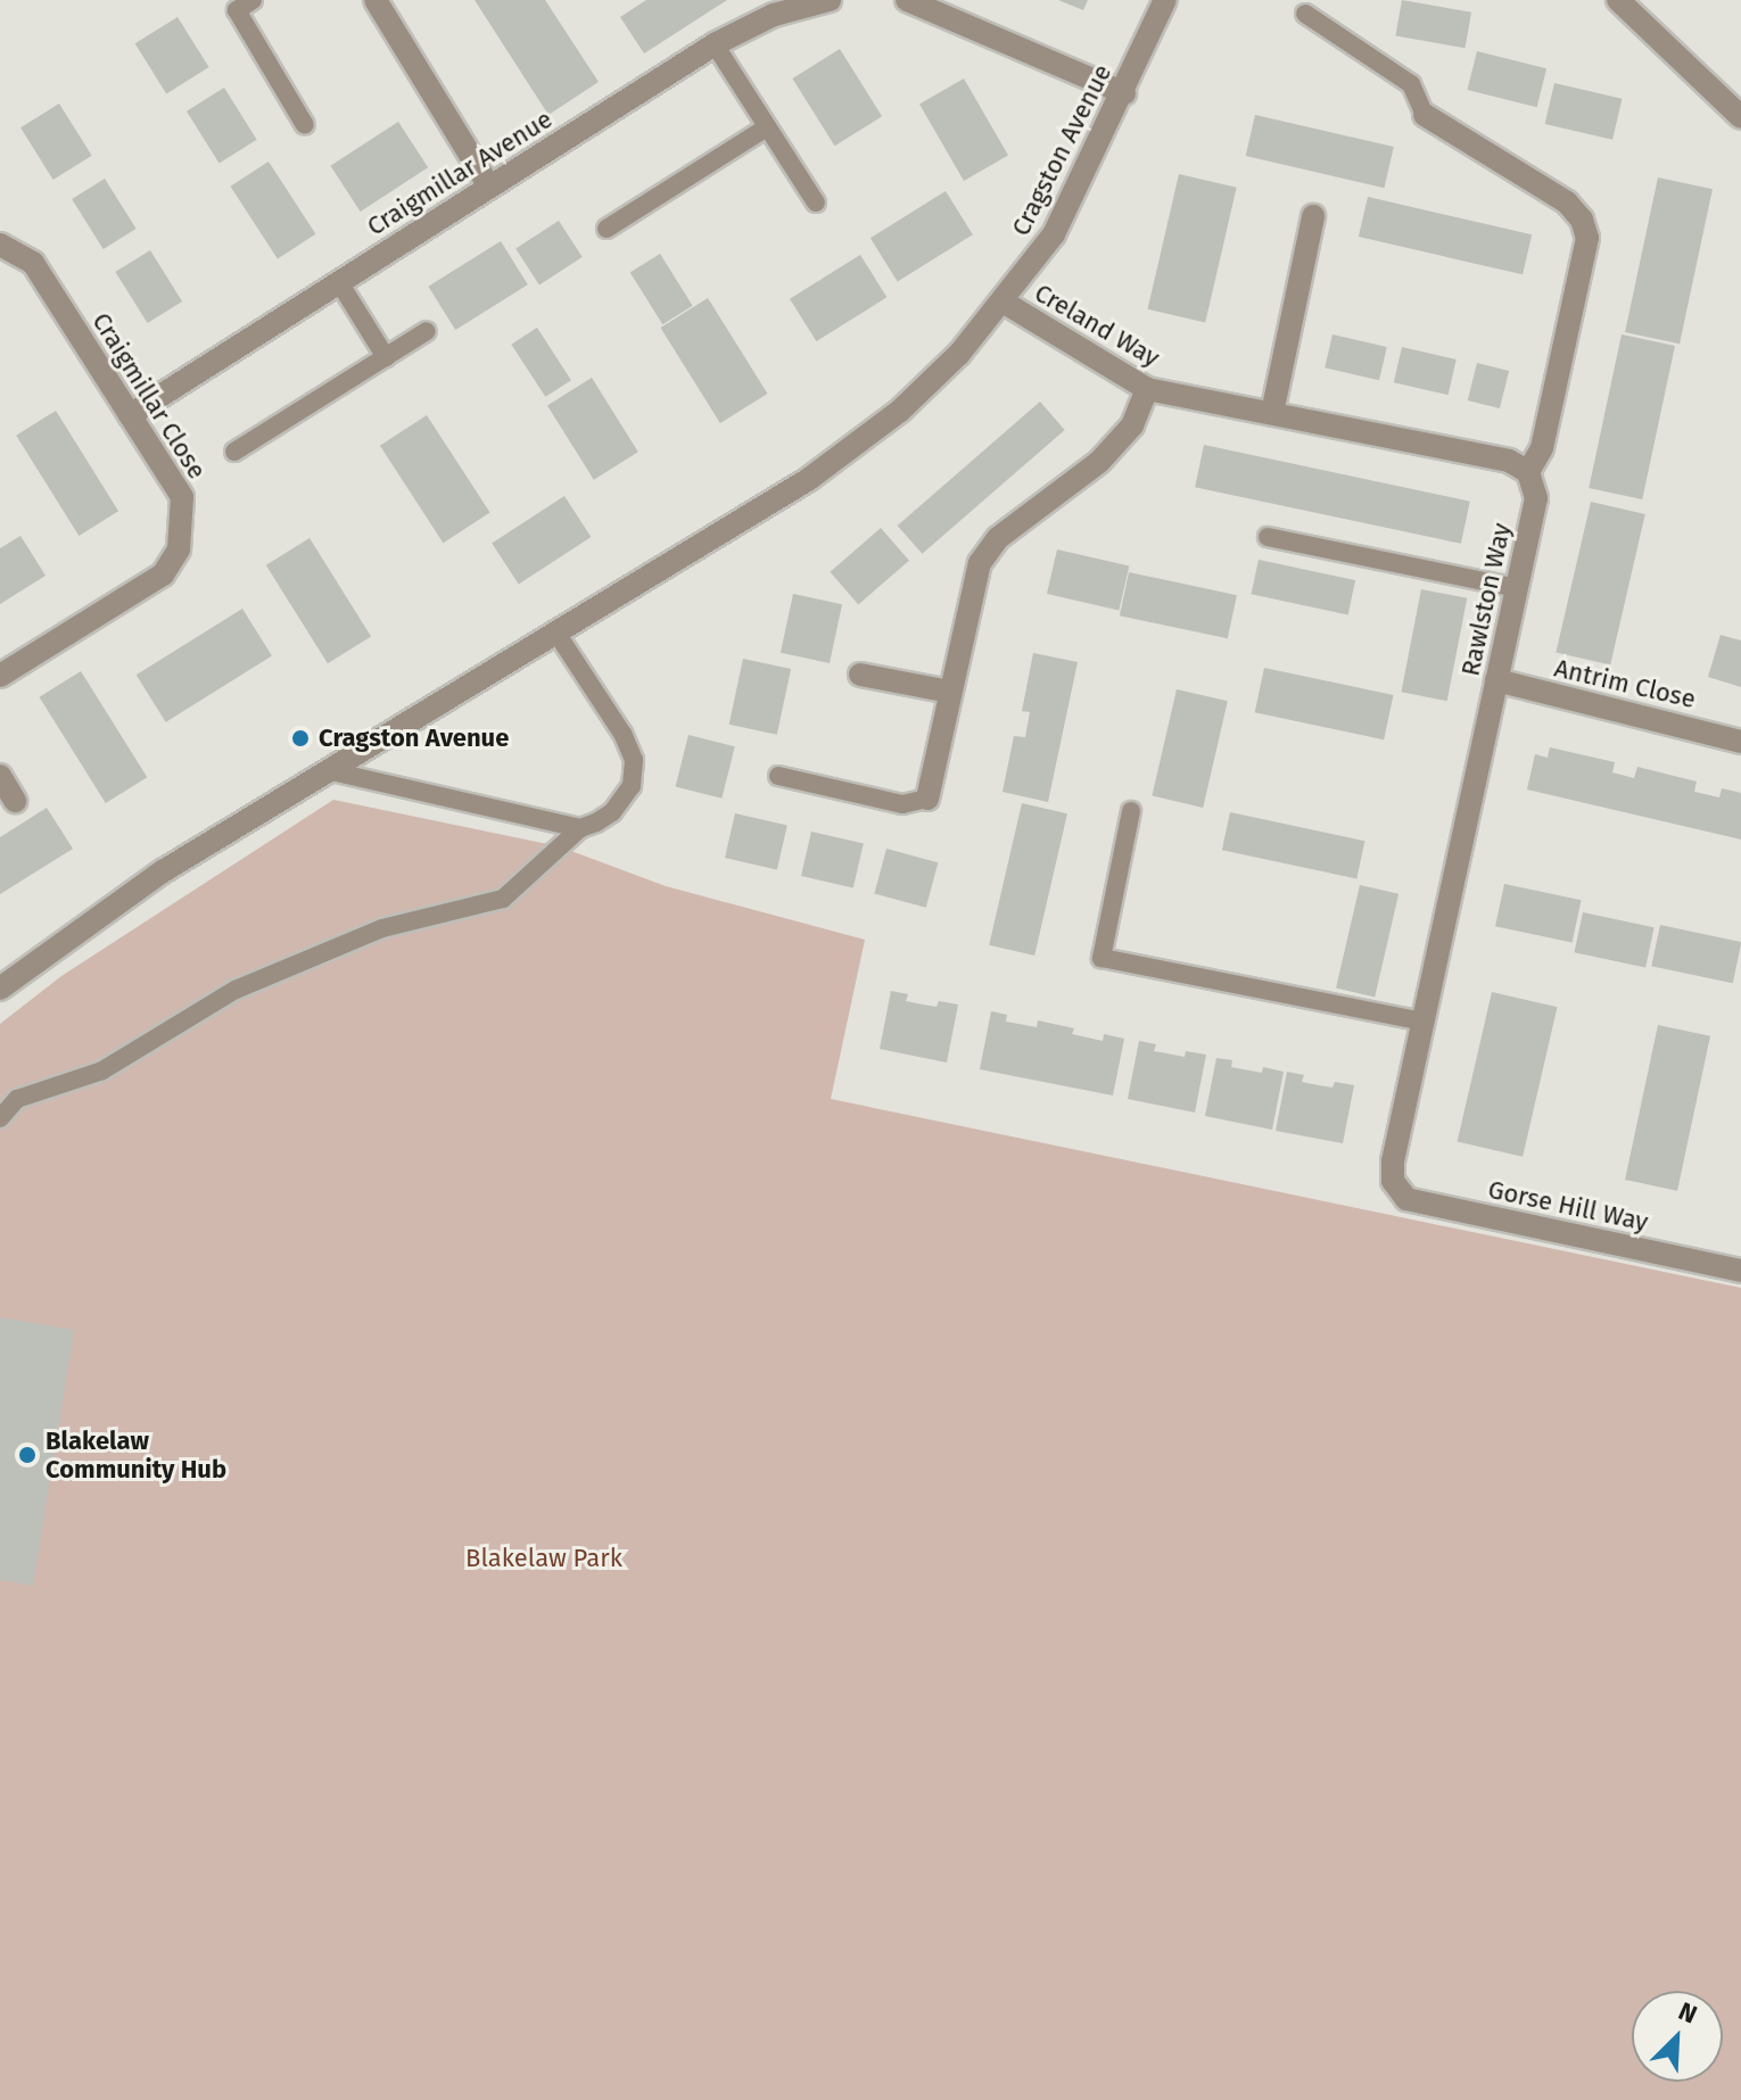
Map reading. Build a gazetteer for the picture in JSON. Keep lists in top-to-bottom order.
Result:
{
  "streets": {
    "street": [
      "Cragston Avenue",
      "Craigmillar Avenue",
      "Creland Way",
      "Craigmillar Close",
      "Rawlston Way",
      "Antrim Close",
      "Gorse Hill Way"
    ]
  },
  "crossings": [
    ["Cragston Avenue", "Creland Way"],
    ["Craigmillar Avenue", "Craigmillar Close"],
    ["Creland Way", "Rawlston Way"],
    ["Rawlston Way", "Antrim Close"],
    ["Rawlston Way", "Gorse Hill Way"]
  ],
  "parks": ["Blakelaw Park"],
  "places": ["Cragston Avenue", "Blakelaw Community Hub"],
  "north": "top right"
}
